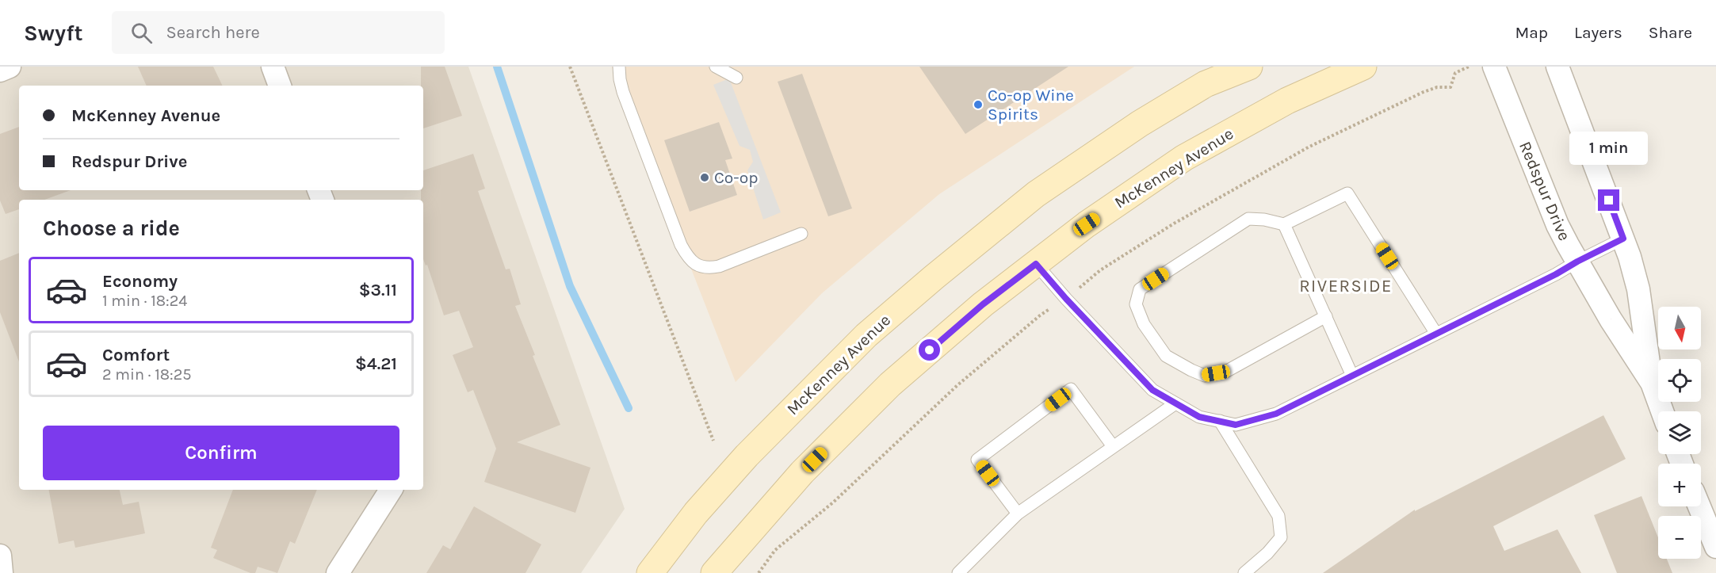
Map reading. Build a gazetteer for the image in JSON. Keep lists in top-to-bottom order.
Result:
{
  "streets": {
    "main road": ["McKenney Avenue"],
    "street": ["Redspur Drive"]
  },
  "districts": ["RIVERSIDE"],
  "places": ["Co-op Wine Spirits", "Co-op"],
  "north": "bottom",
  "page": {
    "header": "Swyft",
    "search": "Search here",
    "nav": ["Map", "Layers", "Share"],
    "banner": ["McKenney Avenue", "Redspur Drive"],
    "bubble": "1 min",
    "heading": "Choose a ride",
    "list": [
      {
        "name": "Economy",
        "note": "1 min · 18:24",
        "value": "$3.11"
      },
      {
        "name": "Comfort",
        "note": "2 min · 18:25",
        "value": "$4.21"
      }
    ],
    "map_buttons": ["+", "−"],
    "buttons": "Confirm"
  }
}
